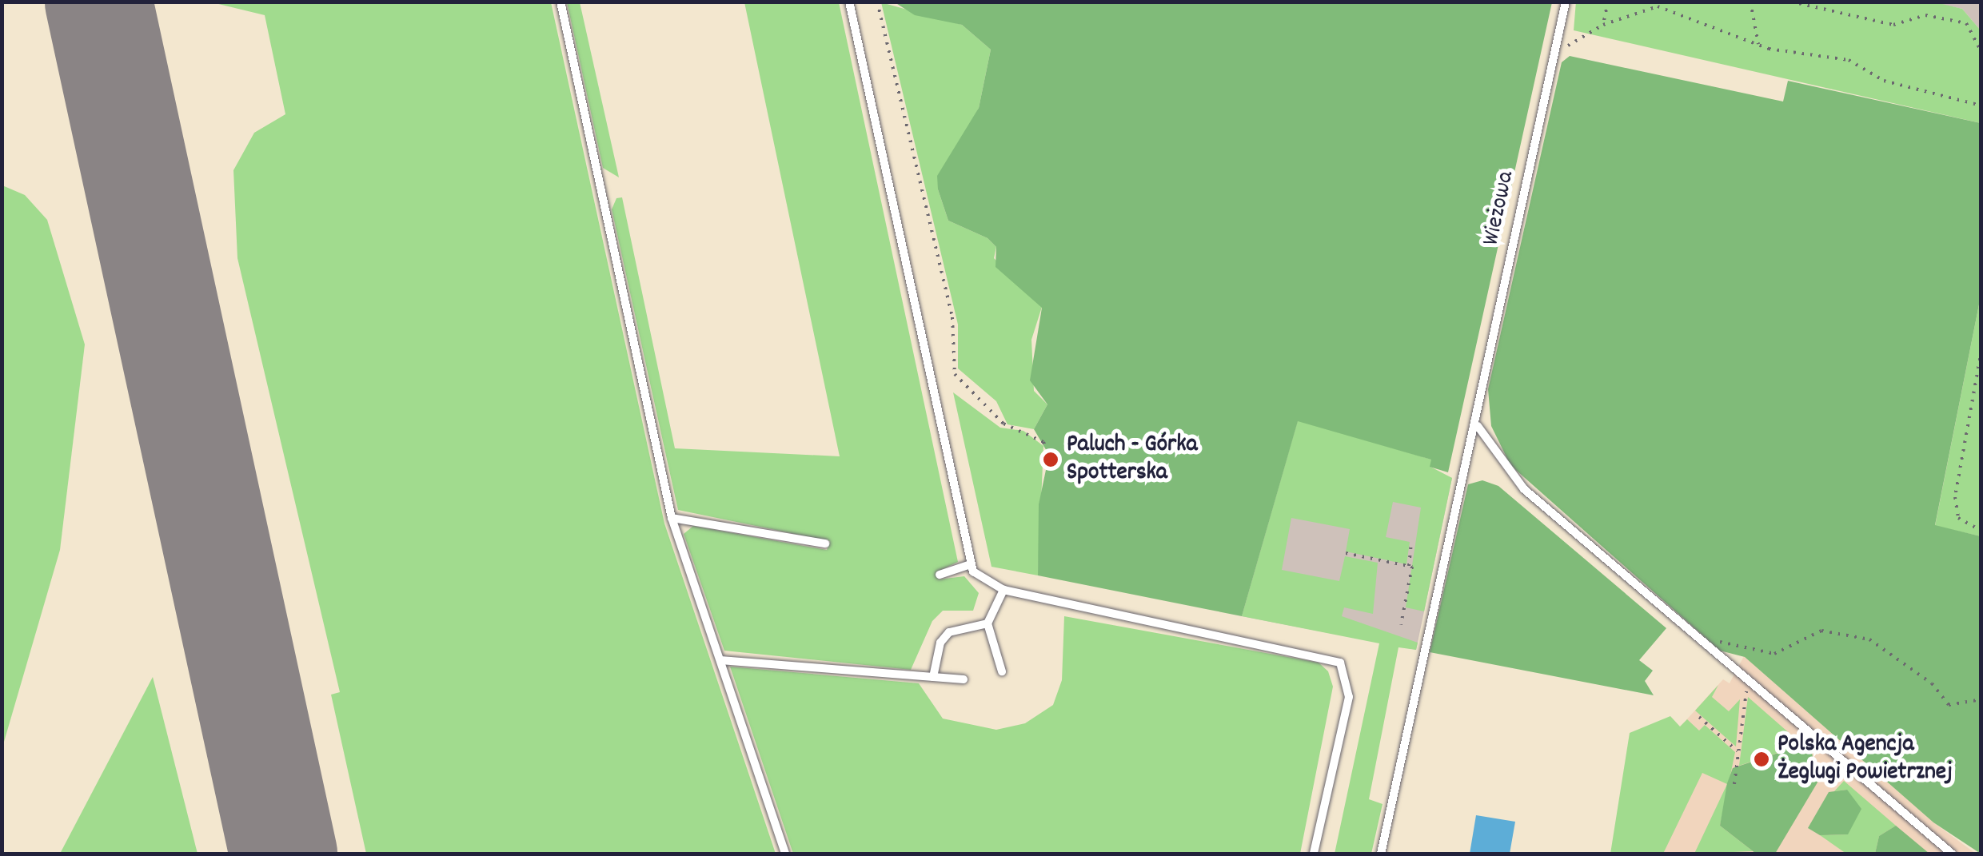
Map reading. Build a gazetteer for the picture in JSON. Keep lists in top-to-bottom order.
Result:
{
  "streets": {
    "lane": ["Wieżowa"]
  },
  "places": ["Paluch - Górka Spotterska", "Polska Agencja Żeglugi Powietrznej"]
}
